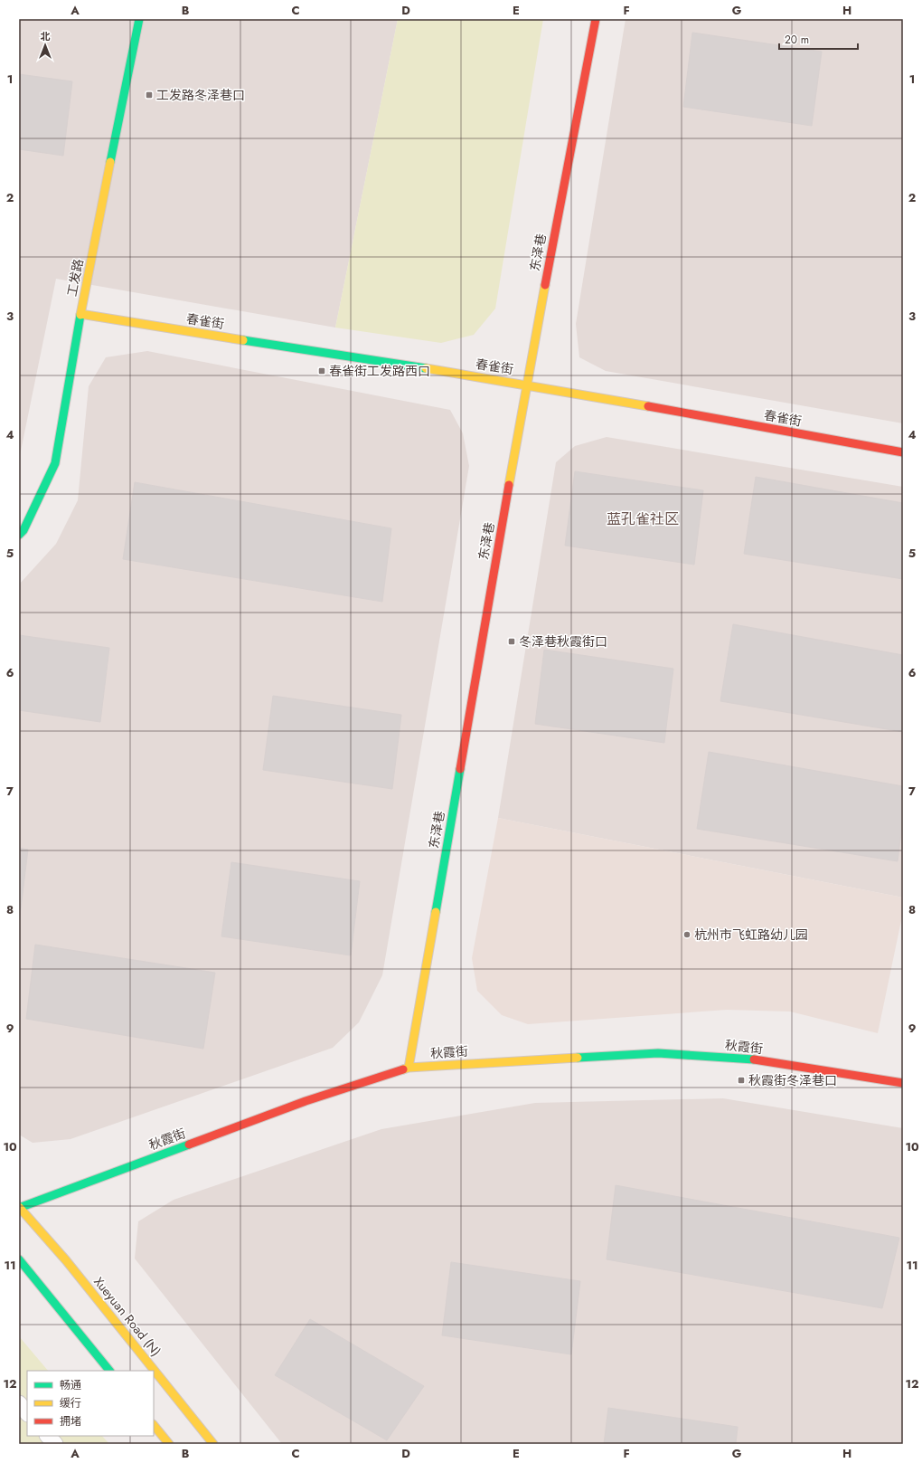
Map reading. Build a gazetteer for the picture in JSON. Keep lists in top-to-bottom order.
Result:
{
  "streets": {
    "street": [
      "东泽巷",
      "工发路",
      "春雀街",
      "秋霞街",
      "Xueyuan Road (N)"
    ]
  },
  "crossings": [
    ["东泽巷", "春雀街"],
    ["东泽巷", "秋霞街"],
    ["工发路", "春雀街"],
    ["秋霞街", "Xueyuan Road (N)"]
  ],
  "districts": ["蓝孔雀社区"],
  "places": {
    "transit": [
      "工发路冬泽巷口",
      "春雀街工发路西口",
      "冬泽巷秋霞街口",
      "秋霞街冬泽巷口"
    ],
    "other": ["杭州市飞虹路幼儿园"]
  },
  "legend": ["畅通", "缓行", "拥堵"],
  "scale_bar": "20 m",
  "north": "top",
  "grid": {
    "columns": [
      "A",
      "B",
      "C",
      "D",
      "E",
      "F",
      "G",
      "H"
    ],
    "rows": [
      "1",
      "2",
      "3",
      "4",
      "5",
      "6",
      "7",
      "8",
      "9",
      "10",
      "11",
      "12"
    ]
  }
}
